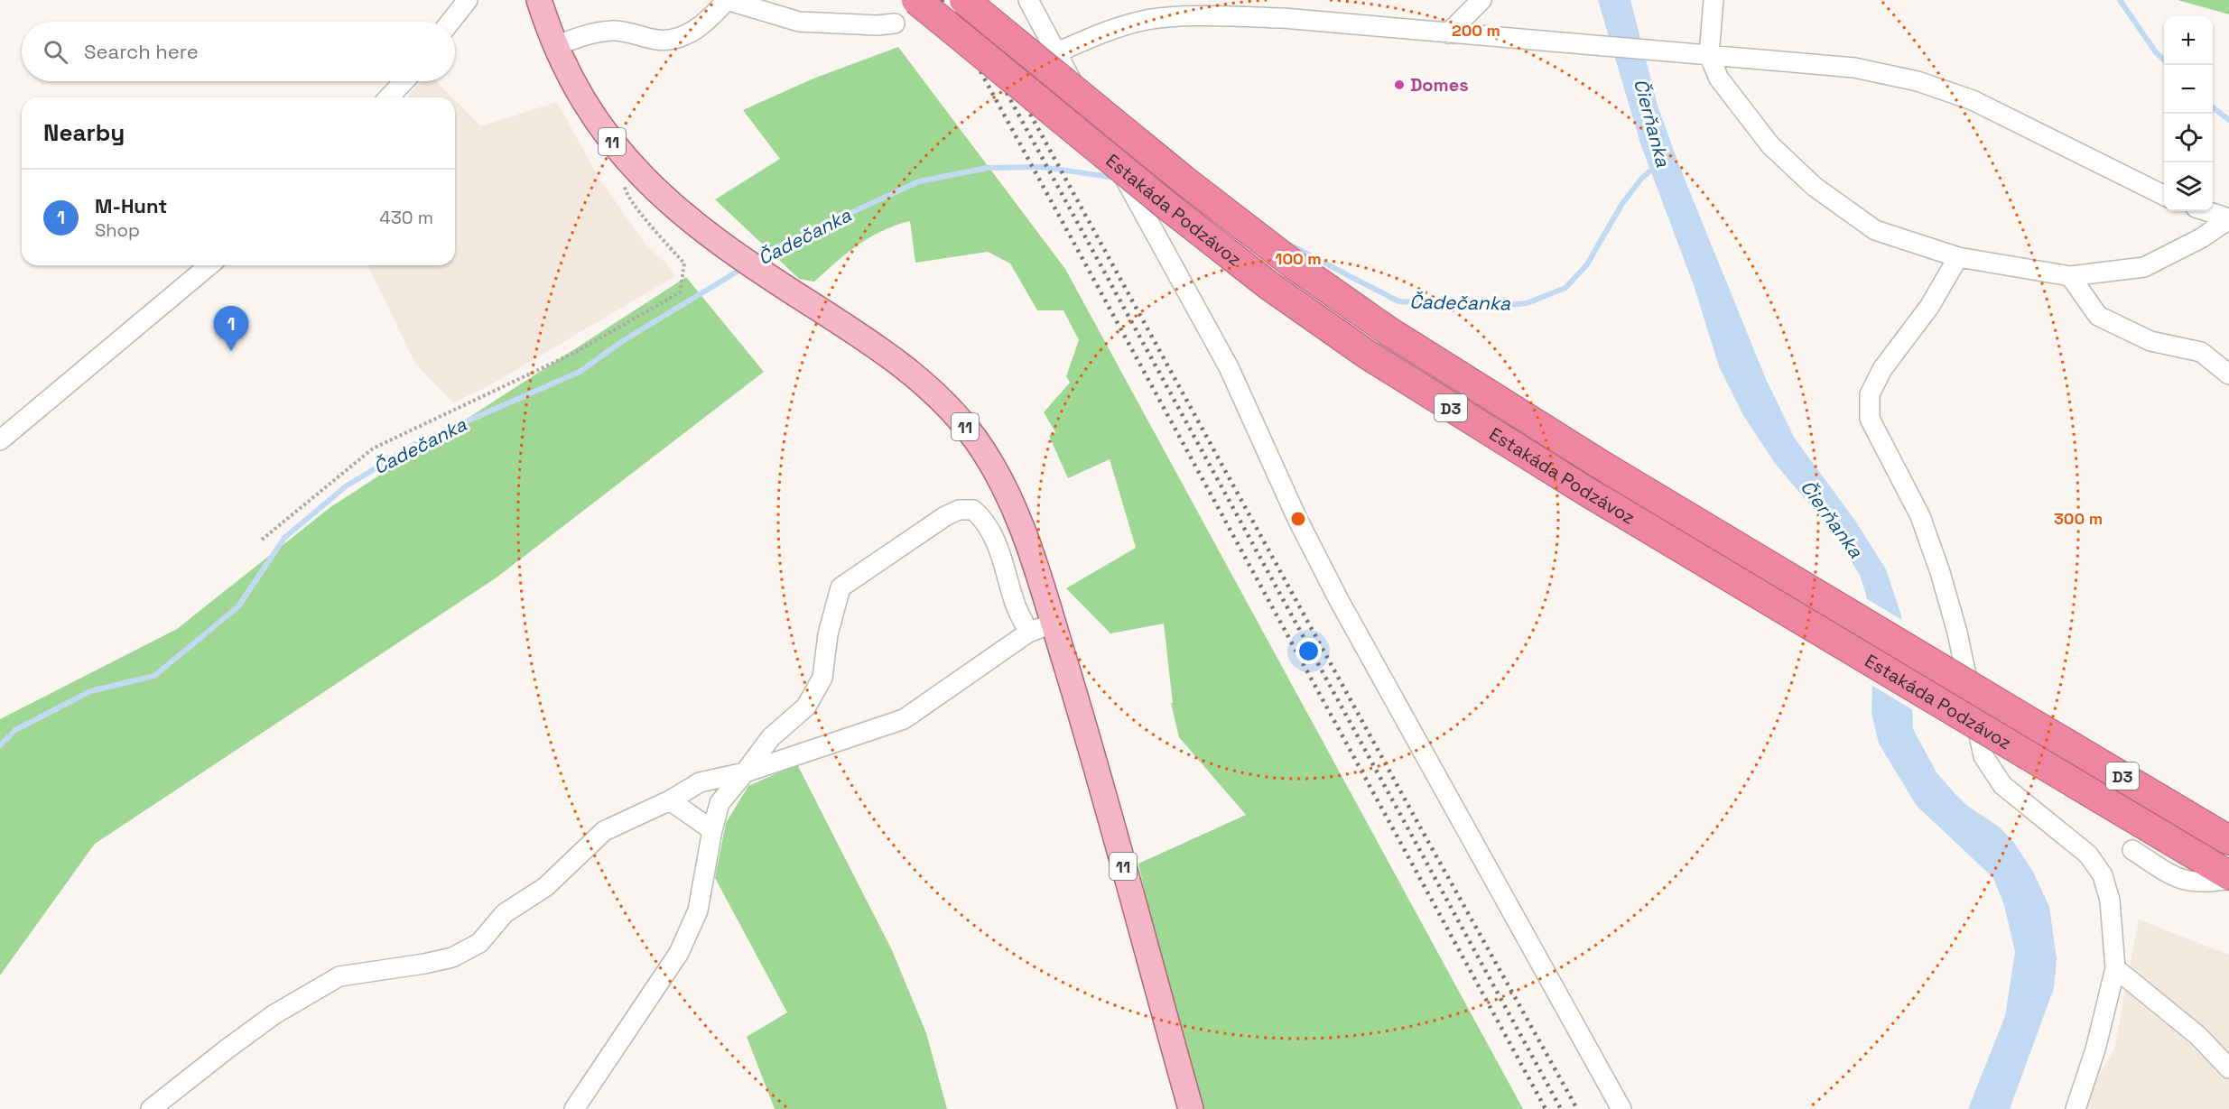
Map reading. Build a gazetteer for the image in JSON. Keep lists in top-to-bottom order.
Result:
{
  "streets": {
    "highway": ["Estakáda Podzávoz", "D3"],
    "main road": ["11"]
  },
  "water": ["Čierňanka", "Čadečanka"],
  "places": ["Domes"],
  "page": {
    "map_buttons": ["+", "−"],
    "search": "Search here",
    "heading": "Nearby",
    "list": [
      {
        "mark": "1",
        "name": "M-Hunt",
        "note": "Shop",
        "value": "430 m"
      }
    ],
    "pins": "1"
  },
  "rings": ["200 m", "100 m", "300 m"]
}
